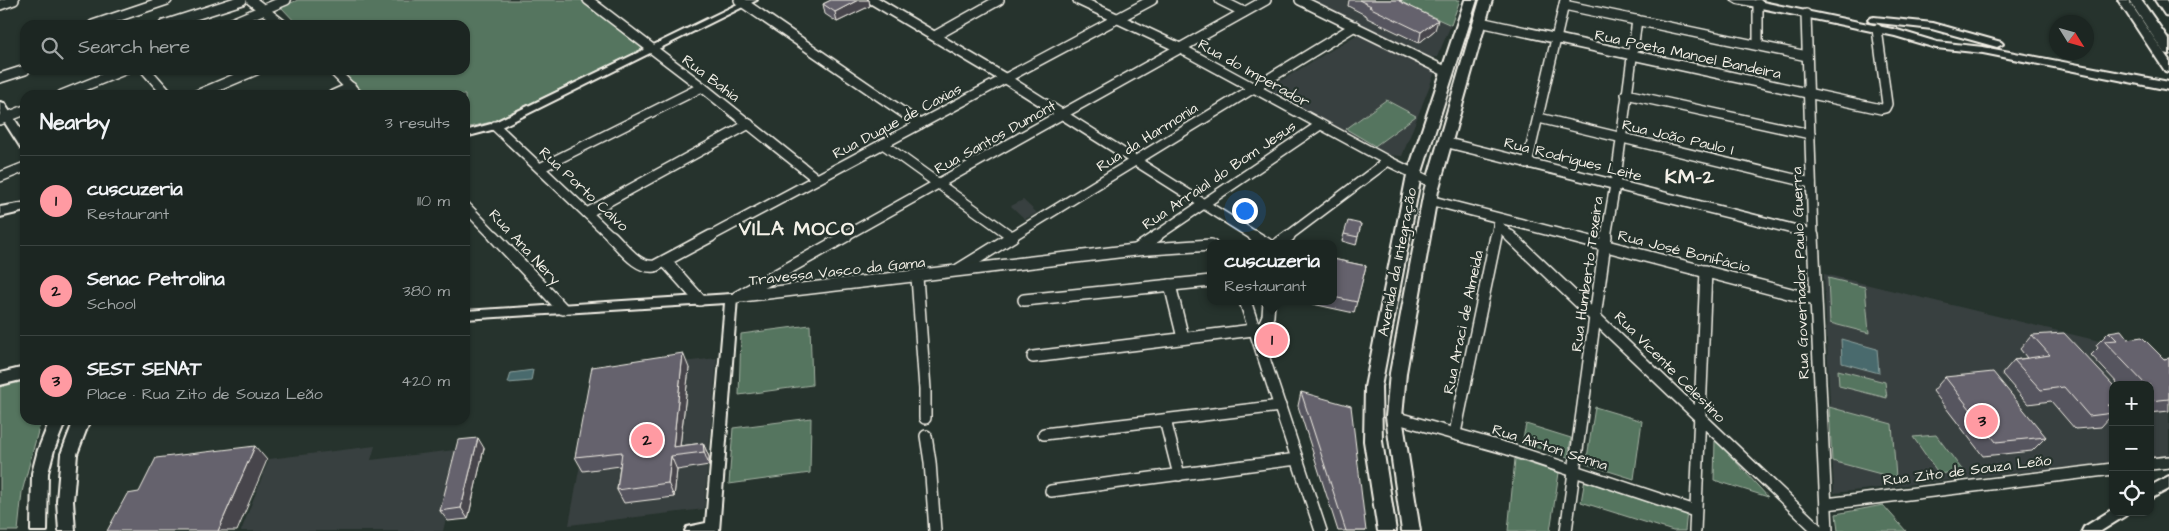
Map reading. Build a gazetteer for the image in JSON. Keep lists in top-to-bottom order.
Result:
{
  "streets": {
    "main road": ["Avenida da Integração"],
    "street": [
      "Rua Poeta Manoel Bandeira",
      "Rua do Imperador",
      "Rua Bahia",
      "Rua Duque de Caxias",
      "Rua Santos Dumont",
      "Rua da Harmonia",
      "Rua João Paulo I",
      "Rua Rodrigues Leite",
      "Rua Arraial do Bom Jesus",
      "Rua Porto Calvo",
      "Rua Ana Nery",
      "Rua José Bonifácio",
      "Travessa Vasco da Gama",
      "Rua Governador Paulo Guerra",
      "Rua Humberto Texeira",
      "Rua Araci de Almeida",
      "Rua Vicente Celestino",
      "Rua Airton Senna",
      "Rua Zito de Souza Leão"
    ]
  },
  "crossings": [
    ["Rua Poeta Manoel Bandeira", "Avenida da Integração"],
    ["Rua Poeta Manoel Bandeira", "Rua Governador Paulo Guerra"],
    ["Rua Poeta Manoel Bandeira", "Rua Humberto Texeira"],
    ["Rua do Imperador", "Rua Duque de Caxias"],
    ["Rua do Imperador", "Rua Santos Dumont"],
    ["Rua do Imperador", "Rua da Harmonia"],
    ["Rua do Imperador", "Rua Arraial do Bom Jesus"],
    ["Rua do Imperador", "Avenida da Integração"],
    ["Rua Bahia", "Rua Duque de Caxias"],
    ["Rua Duque de Caxias", "Rua Porto Calvo"],
    ["Rua Santos Dumont", "Travessa Vasco da Gama"],
    ["Rua da Harmonia", "Travessa Vasco da Gama"],
    ["Rua João Paulo I", "Rua Governador Paulo Guerra"],
    ["Rua João Paulo I", "Rua Humberto Texeira"],
    ["Rua Rodrigues Leite", "Avenida da Integração"],
    ["Rua Rodrigues Leite", "Rua Governador Paulo Guerra"],
    ["Rua Rodrigues Leite", "Rua Humberto Texeira"],
    ["Rua Arraial do Bom Jesus", "Travessa Vasco da Gama"],
    ["Rua Ana Nery", "Travessa Vasco da Gama"],
    ["Rua José Bonifácio", "Avenida da Integração"],
    ["Rua José Bonifácio", "Rua Governador Paulo Guerra"],
    ["Rua José Bonifácio", "Rua Humberto Texeira"],
    ["Rua José Bonifácio", "Rua Araci de Almeida"],
    ["Rua José Bonifácio", "Rua Vicente Celestino"],
    ["Avenida da Integração", "Rua Airton Senna"],
    ["Rua Governador Paulo Guerra", "Rua Zito de Souza Leão"],
    ["Rua Humberto Texeira", "Rua Vicente Celestino"],
    ["Rua Humberto Texeira", "Rua Airton Senna"],
    ["Rua Araci de Almeida", "Rua Vicente Celestino"],
    ["Rua Araci de Almeida", "Rua Airton Senna"]
  ],
  "districts": ["KM-2", "VILA MOCO"],
  "north": "bottom right",
  "page": {
    "search": "Search here",
    "heading": ["Nearby", "3 results"],
    "list": [
      {
        "mark": "1",
        "name": "cuscuzeria",
        "note": "Restaurant",
        "value": "110 m"
      },
      {
        "mark": "2",
        "name": "Senac Petrolina",
        "note": "School",
        "value": "380 m"
      },
      {
        "mark": "3",
        "name": "SEST SENAT",
        "note": "Place · Rua Zito de Souza Leão",
        "value": "420 m"
      }
    ],
    "popup": ["cuscuzeria", "Restaurant"],
    "pins": ["1", "3", "2"],
    "map_buttons": ["+", "−"]
  }
}
